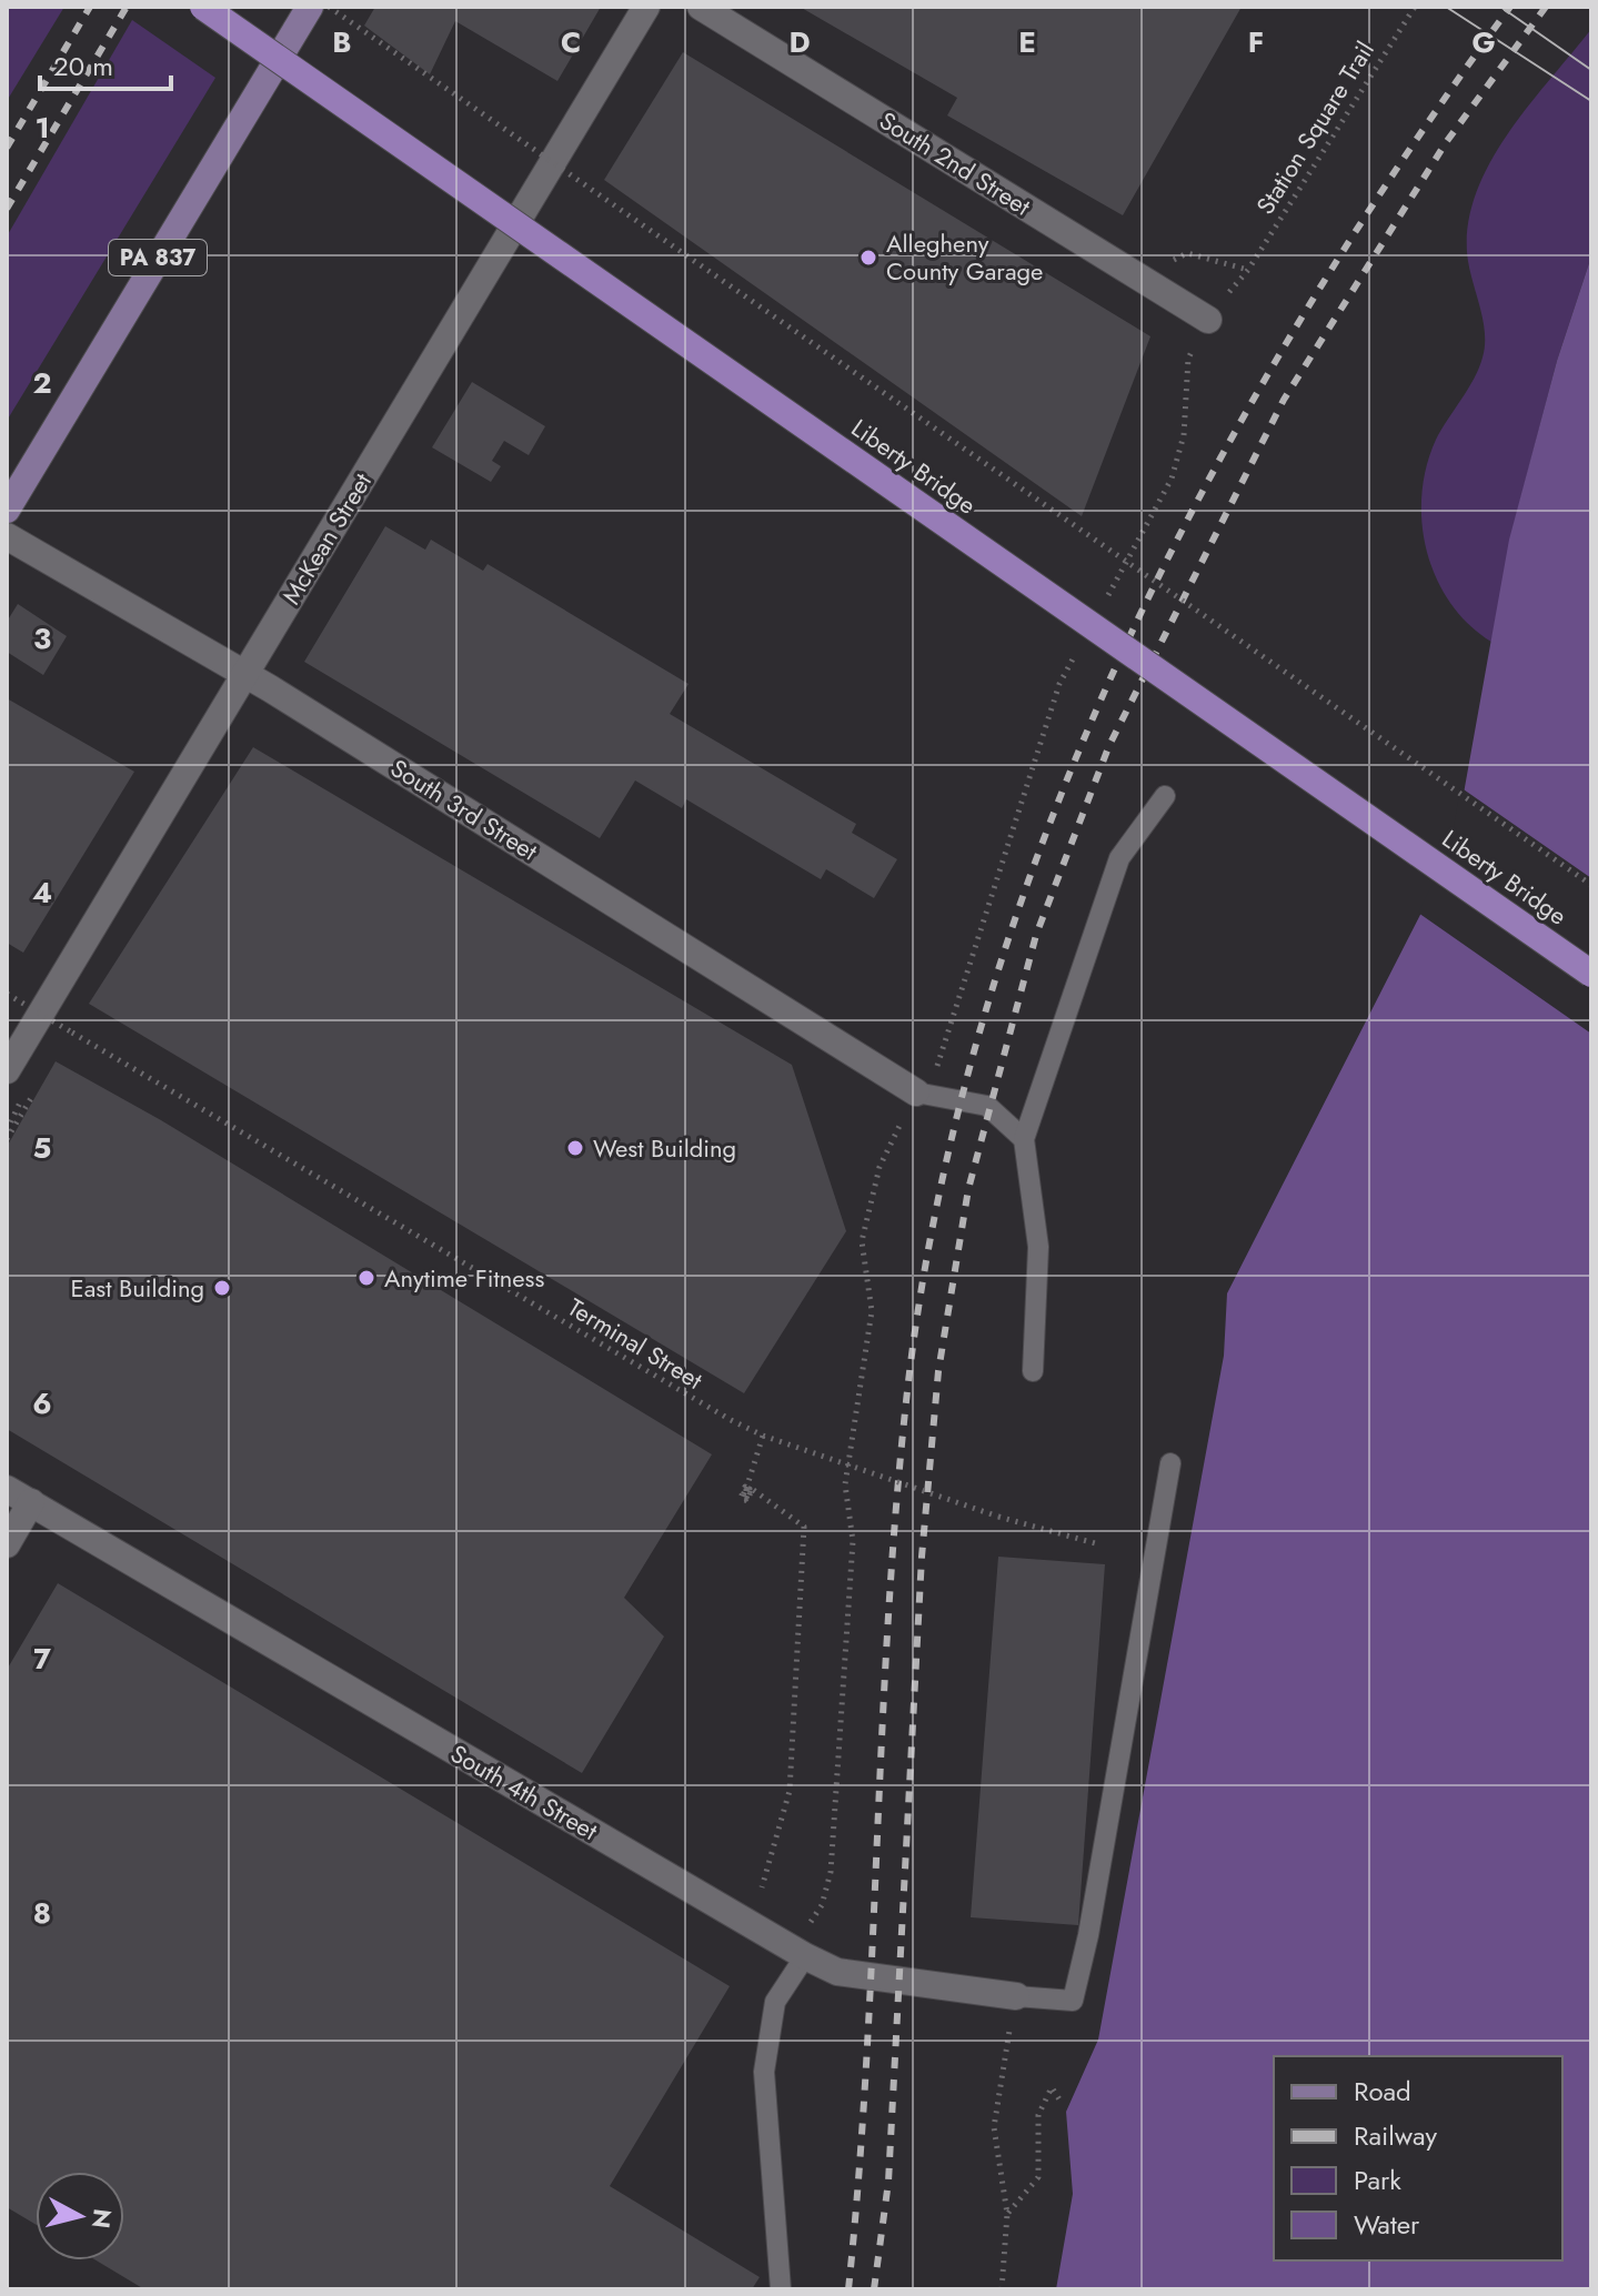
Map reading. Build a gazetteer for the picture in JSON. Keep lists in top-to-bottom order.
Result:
{
  "streets": {
    "highway": ["Liberty Bridge"],
    "main road": ["PA 837"],
    "street": [
      "South 2nd Street",
      "McKean Street",
      "South 3rd Street",
      "South 4th Street"
    ],
    "path": ["Station Square Trail", "Terminal Street"]
  },
  "crossings": [
    ["Station Square Trail", "South 2nd Street"],
    ["McKean Street", "South 3rd Street"]
  ],
  "places": [
    "Allegheny County Garage",
    "West Building",
    "Anytime Fitness",
    "East Building"
  ],
  "legend": [
    "Road",
    "Railway",
    "Park",
    "Water"
  ],
  "scale_bar": "20 m",
  "north": "right",
  "grid": {
    "columns": [
      "B",
      "C",
      "D",
      "E",
      "F",
      "G"
    ],
    "rows": [
      "1",
      "2",
      "3",
      "4",
      "5",
      "6",
      "7",
      "8"
    ]
  }
}
